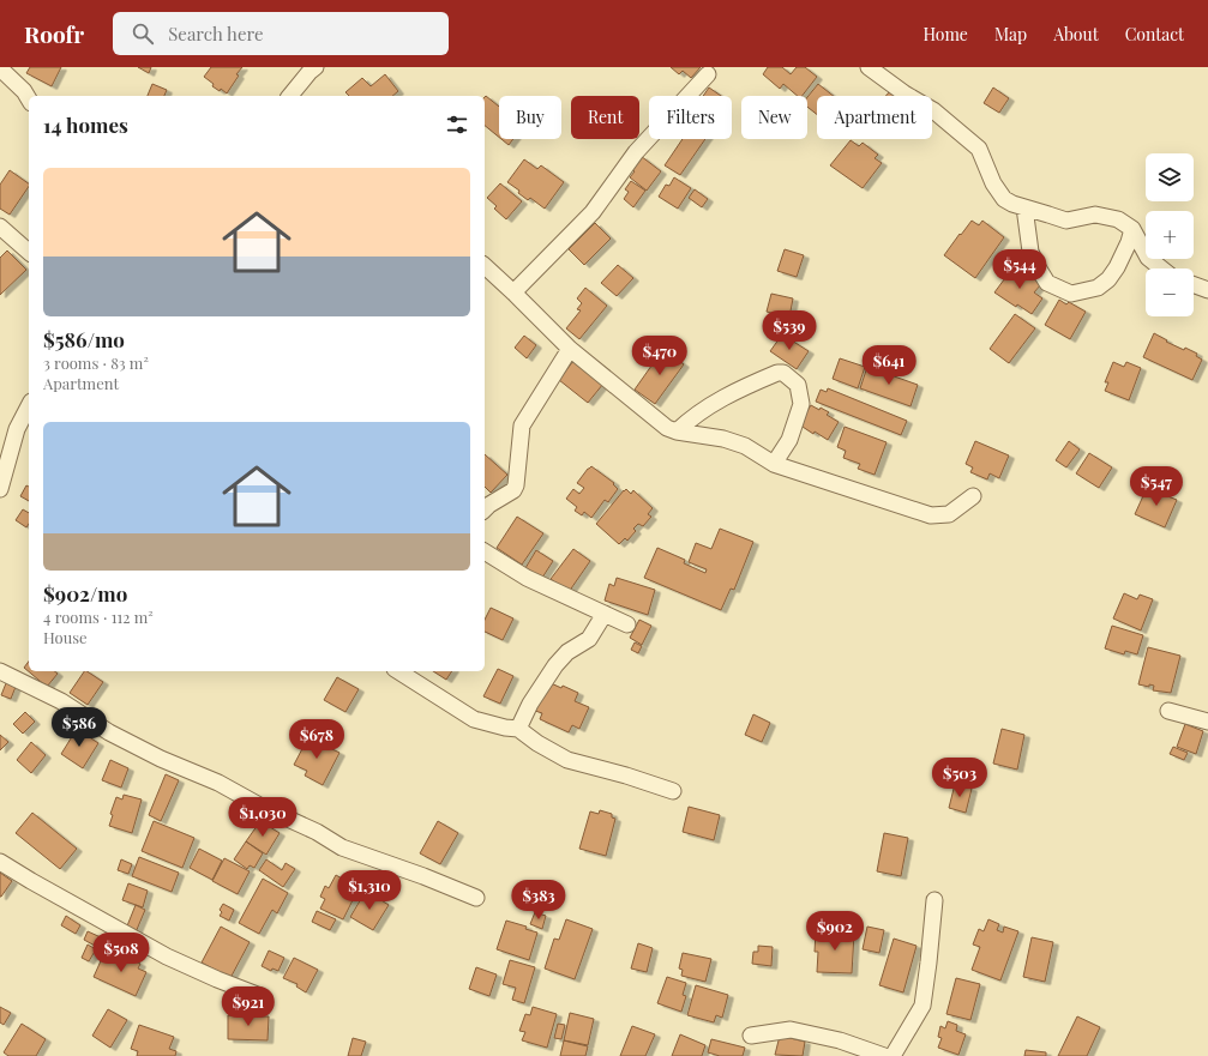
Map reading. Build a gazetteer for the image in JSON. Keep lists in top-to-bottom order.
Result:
{
  "page": {
    "header": "Roofr",
    "search": "Search here",
    "nav": [
      "Home",
      "Map",
      "About",
      "Contact"
    ],
    "chip": [
      "Buy",
      "Rent",
      "Filters",
      "New",
      "Apartment"
    ],
    "heading": "14 homes",
    "map_buttons": ["+", "−"],
    "list": [
      {
        "name": "$586/mo",
        "note": "3 rooms · 83 m² · Apartment"
      },
      {
        "name": "$902/mo",
        "note": "4 rooms · 112 m² · House"
      }
    ],
    "price": [
      "$544",
      "$539",
      "$470",
      "$641",
      "$547",
      "$586",
      "$678",
      "$503",
      "$1,030",
      "$1,310",
      "$383",
      "$902",
      "$508",
      "$921"
    ]
  }
}
